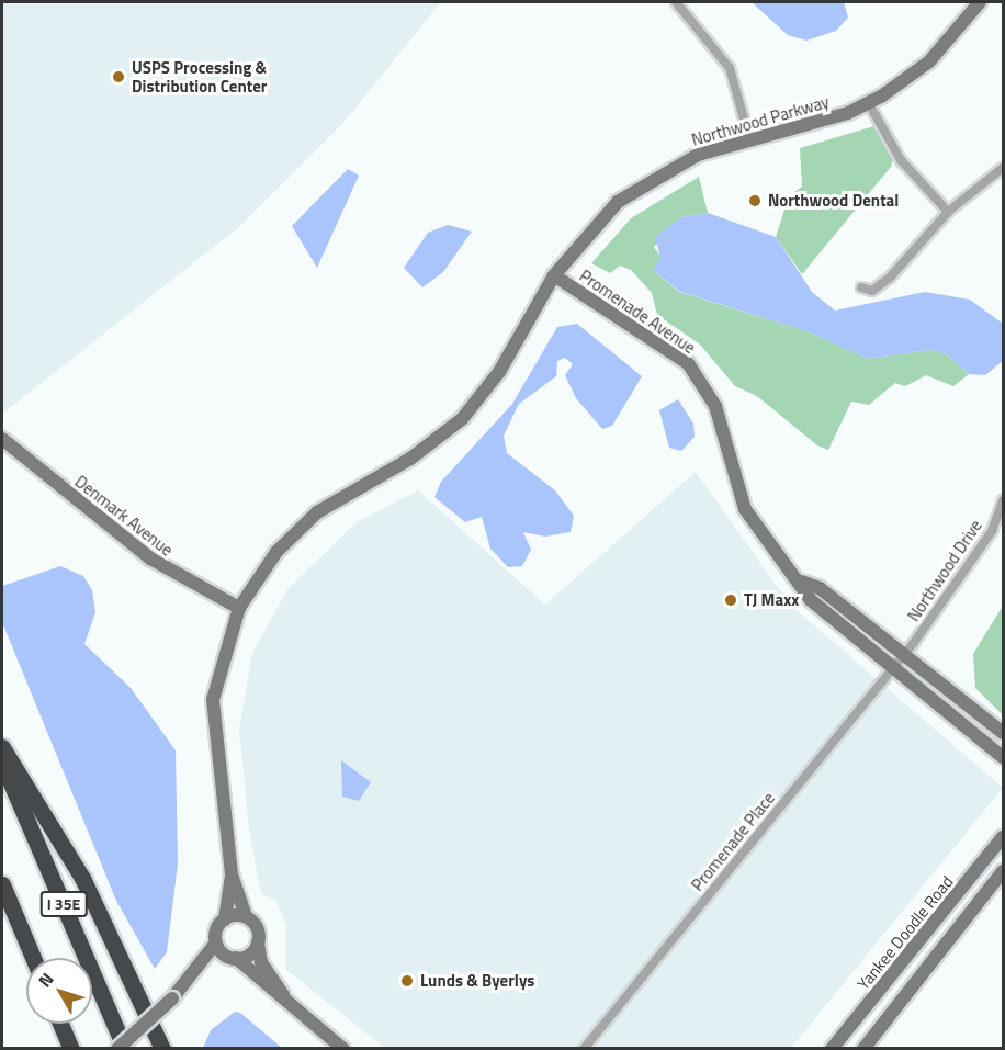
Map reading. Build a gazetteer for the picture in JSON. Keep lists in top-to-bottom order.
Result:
{
  "streets": {
    "highway": ["I 35E"],
    "street": [
      "Northwood Parkway",
      "Promenade Avenue",
      "Denmark Avenue",
      "Northwood Drive",
      "Promenade Place",
      "Yankee Doodle Road"
    ]
  },
  "crossings": [
    ["Northwood Parkway", "Promenade Avenue"],
    ["Promenade Avenue", "Denmark Avenue"],
    ["Promenade Avenue", "Northwood Drive"],
    ["Promenade Avenue", "Promenade Place"],
    ["Northwood Drive", "Promenade Place"]
  ],
  "places": [
    "USPS Processing & Distribution Center",
    "Northwood Dental",
    "TJ Maxx",
    "Lunds & Byerlys"
  ],
  "north": "top left"
}
